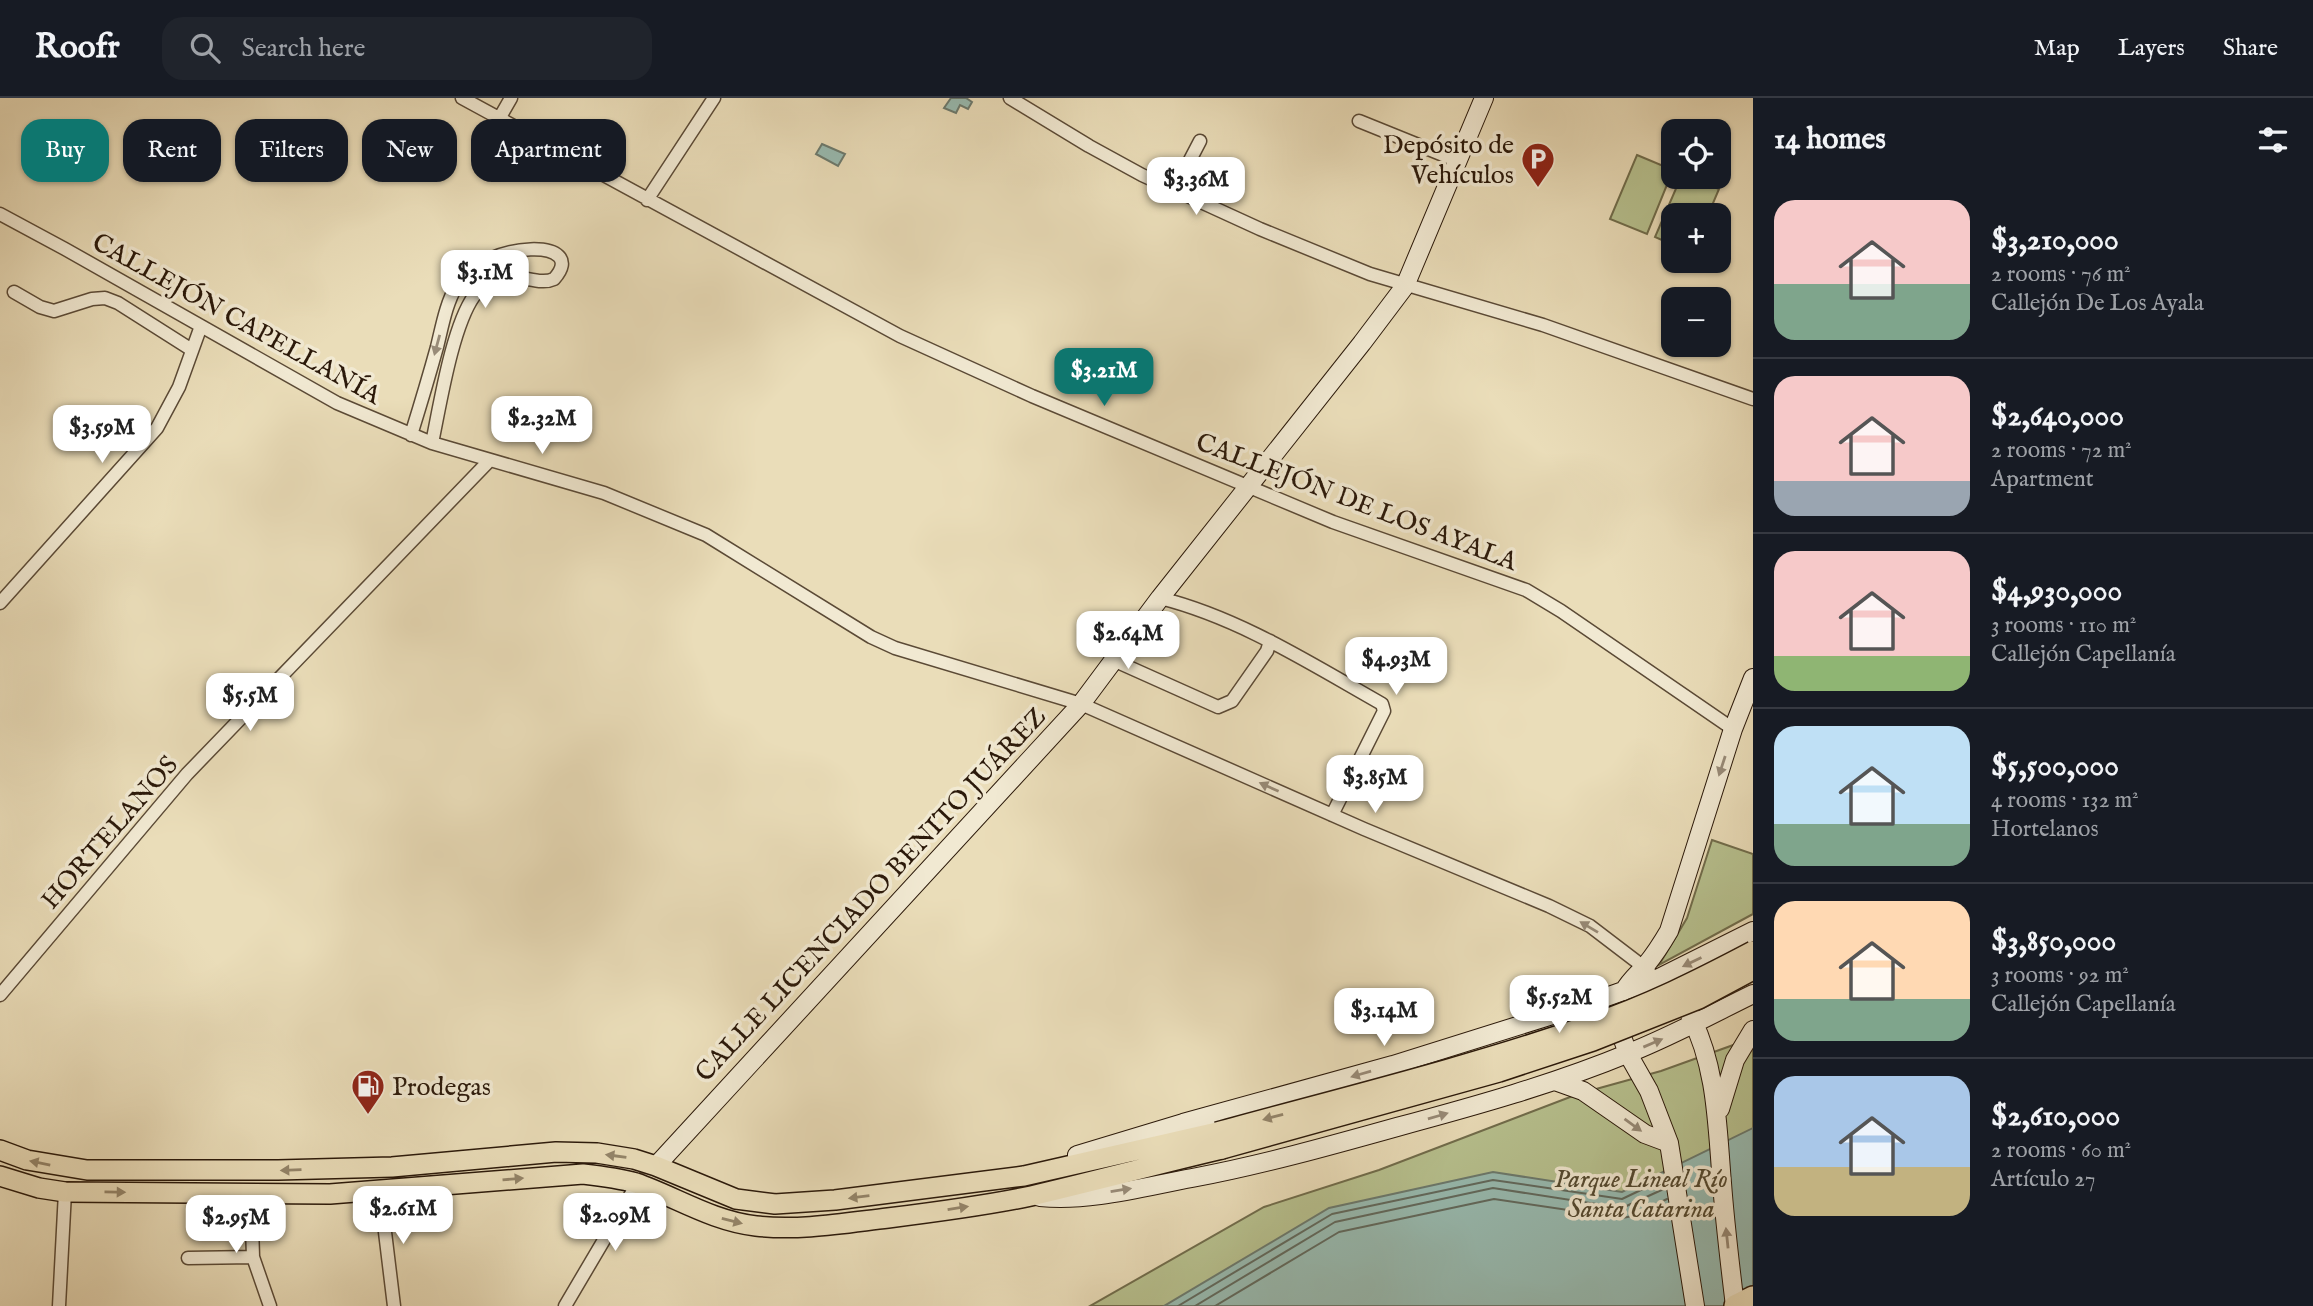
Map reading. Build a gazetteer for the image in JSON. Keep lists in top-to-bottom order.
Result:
{
  "streets": {
    "street": [
      "CALLEJÓN CAPELLANÍA",
      "CALLEJÓN DE LOS AYALA",
      "HORTELANOS",
      "CALLE LICENCIADO BENITO JUÁREZ"
    ]
  },
  "crossings": [
    ["CALLEJÓN CAPELLANÍA", "HORTELANOS"],
    ["CALLEJÓN CAPELLANÍA", "CALLE LICENCIADO BENITO JUÁREZ"],
    ["CALLEJÓN DE LOS AYALA", "CALLE LICENCIADO BENITO JUÁREZ"]
  ],
  "parks": ["Parque Lineal Río Santa Catarina"],
  "places": {
    "parking": ["Depósito de Vehículos"],
    "fuel station": ["Prodegas"]
  },
  "page": {
    "header": "Roofr",
    "search": "Search here",
    "nav": ["Map", "Layers", "Share"],
    "heading": "14 homes",
    "map_buttons": ["+", "−"],
    "chip": [
      "Buy",
      "Rent",
      "Filters",
      "New",
      "Apartment"
    ],
    "price": [
      "$3.36M",
      "$3.1M",
      "$3.21M",
      "$2.32M",
      "$3.59M",
      "$2.64M",
      "$4.93M",
      "$5.5M",
      "$3.85M",
      "$5.52M",
      "$3.14M",
      "$2.61M",
      "$2.09M",
      "$2.95M"
    ],
    "list": [
      {
        "name": "$3,210,000",
        "note": "2 rooms · 76 m² · Callejón De Los Ayala"
      },
      {
        "name": "$2,640,000",
        "note": "2 rooms · 72 m² · Apartment"
      },
      {
        "name": "$4,930,000",
        "note": "3 rooms · 110 m² · Callejón Capellanía"
      },
      {
        "name": "$5,500,000",
        "note": "4 rooms · 132 m² · Hortelanos"
      },
      {
        "name": "$3,850,000",
        "note": "3 rooms · 92 m² · Callejón Capellanía"
      },
      {
        "name": "$2,610,000",
        "note": "2 rooms · 60 m² · Artículo 27"
      }
    ]
  }
}
